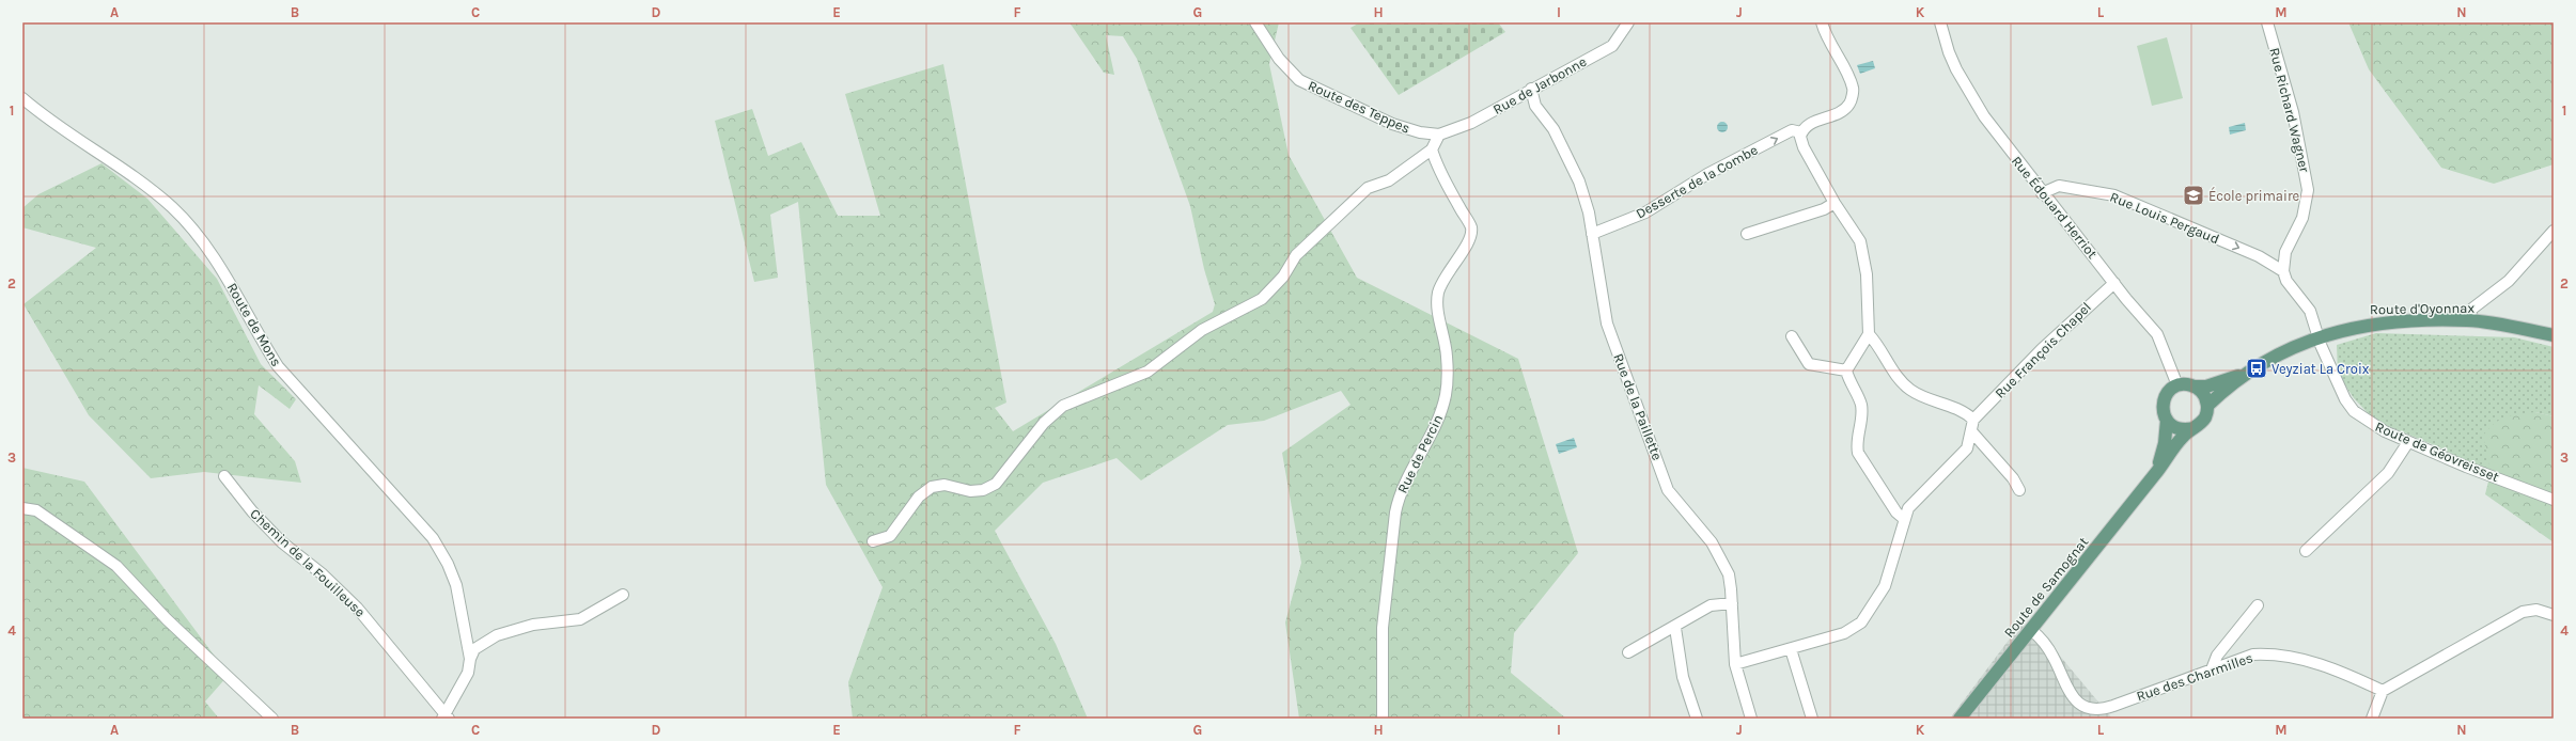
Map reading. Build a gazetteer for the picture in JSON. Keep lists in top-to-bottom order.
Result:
{
  "streets": {
    "main road": ["Route d'Oyonnax", "Route de Samognat"],
    "street": [
      "Rue de Jarbonne",
      "Route des Teppes",
      "Rue Richard Wagner",
      "Desserte de la Combe",
      "Rue Édouard Herriot",
      "Rue Louis Pergaud",
      "Route de Mons",
      "Rue François Chapel",
      "Rue de la Paillette",
      "Route de Géovreisset",
      "Rue de Percin",
      "Chemin de la Fouilleuse",
      "Rue des Charmilles"
    ]
  },
  "crossings": [
    ["Rue de Jarbonne", "Route des Teppes"],
    ["Rue de Jarbonne", "Rue de la Paillette"],
    ["Rue Richard Wagner", "Rue Louis Pergaud"],
    ["Desserte de la Combe", "Rue de la Paillette"],
    ["Rue Édouard Herriot", "Rue Louis Pergaud"],
    ["Rue Édouard Herriot", "Rue François Chapel"],
    ["Rue Édouard Herriot", "Route de Samognat"],
    ["Route d'Oyonnax", "Route de Géovreisset"],
    ["Route de Samognat", "Rue des Charmilles"]
  ],
  "one_way": ["Desserte de la Combe", "Rue Louis Pergaud"],
  "places": {
    "school or university": ["École primaire"],
    "bus stop": ["Veyziat La Croix"]
  },
  "grid": {
    "columns": [
      "A",
      "B",
      "C",
      "D",
      "E",
      "F",
      "G",
      "H",
      "I",
      "J",
      "K",
      "L",
      "M",
      "N"
    ],
    "rows": [
      "1",
      "2",
      "3",
      "4"
    ]
  }
}
